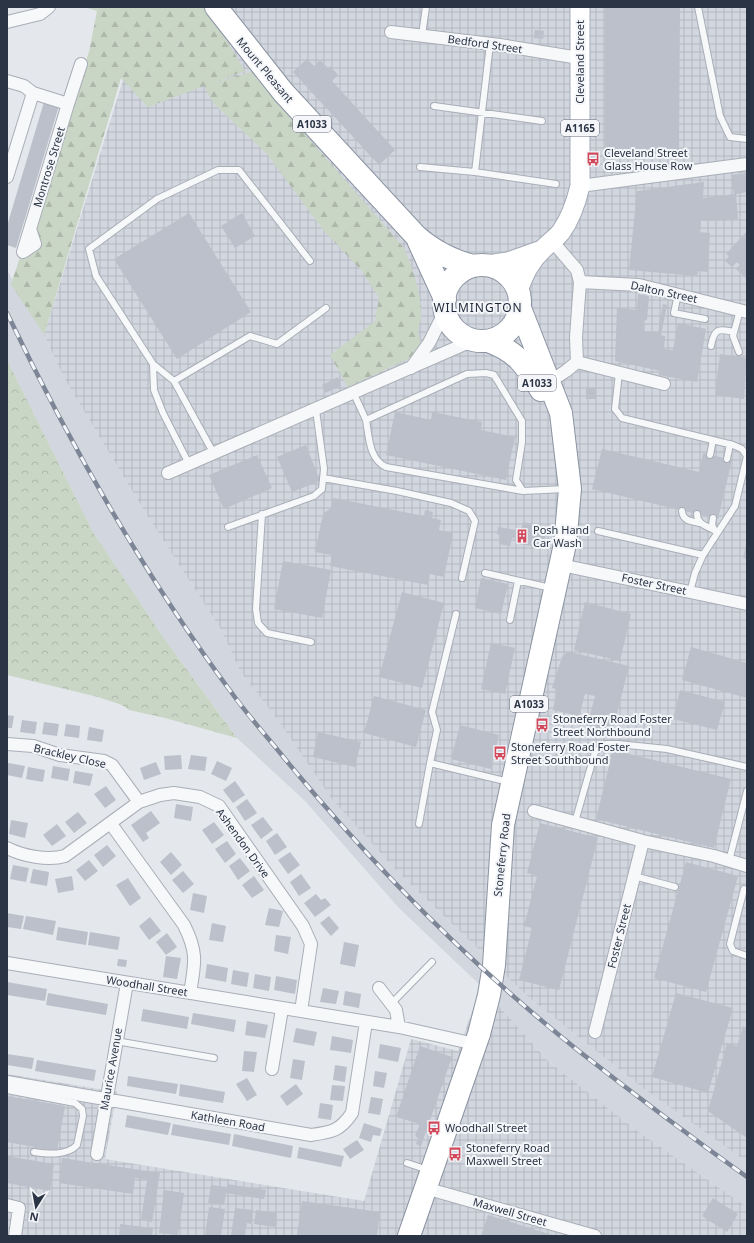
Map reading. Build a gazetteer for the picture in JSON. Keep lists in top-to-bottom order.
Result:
{
  "streets": {
    "highway": ["Mount Pleasant", "A1033", "Stoneferry Road"],
    "main road": ["Cleveland Street", "A1165"],
    "street": [
      "Bedford Street",
      "Montrose Street",
      "Dalton Street",
      "Foster Street",
      "Brackley Close",
      "Ashendon Drive",
      "Woodhall Street",
      "Maurice Avenue",
      "Kathleen Road",
      "Maxwell Street"
    ]
  },
  "crossings": [
    ["Bedford Street", "Cleveland Street"],
    ["Cleveland Street", "A1033"],
    ["Cleveland Street", "Stoneferry Road"],
    ["Mount Pleasant", "A1033"],
    ["A1033", "Stoneferry Road"],
    ["Foster Street", "Stoneferry Road"],
    ["Brackley Close", "Ashendon Drive"],
    ["Ashendon Drive", "Woodhall Street"],
    ["Stoneferry Road", "Woodhall Street"],
    ["Stoneferry Road", "Maxwell Street"],
    ["Woodhall Street", "Maurice Avenue"],
    ["Woodhall Street", "Kathleen Road"],
    ["Maurice Avenue", "Kathleen Road"]
  ],
  "districts": ["WILMINGTON"],
  "places": {
    "bus stop": [
      "Cleveland Street Glass House Row",
      "Stoneferry Road Foster Street Northbound",
      "Stoneferry Road Foster Street Southbound",
      "Woodhall Street",
      "Stoneferry Road Maxwell Street"
    ],
    "building": ["Posh Hand Car Wash"]
  },
  "north": "bottom"
}
